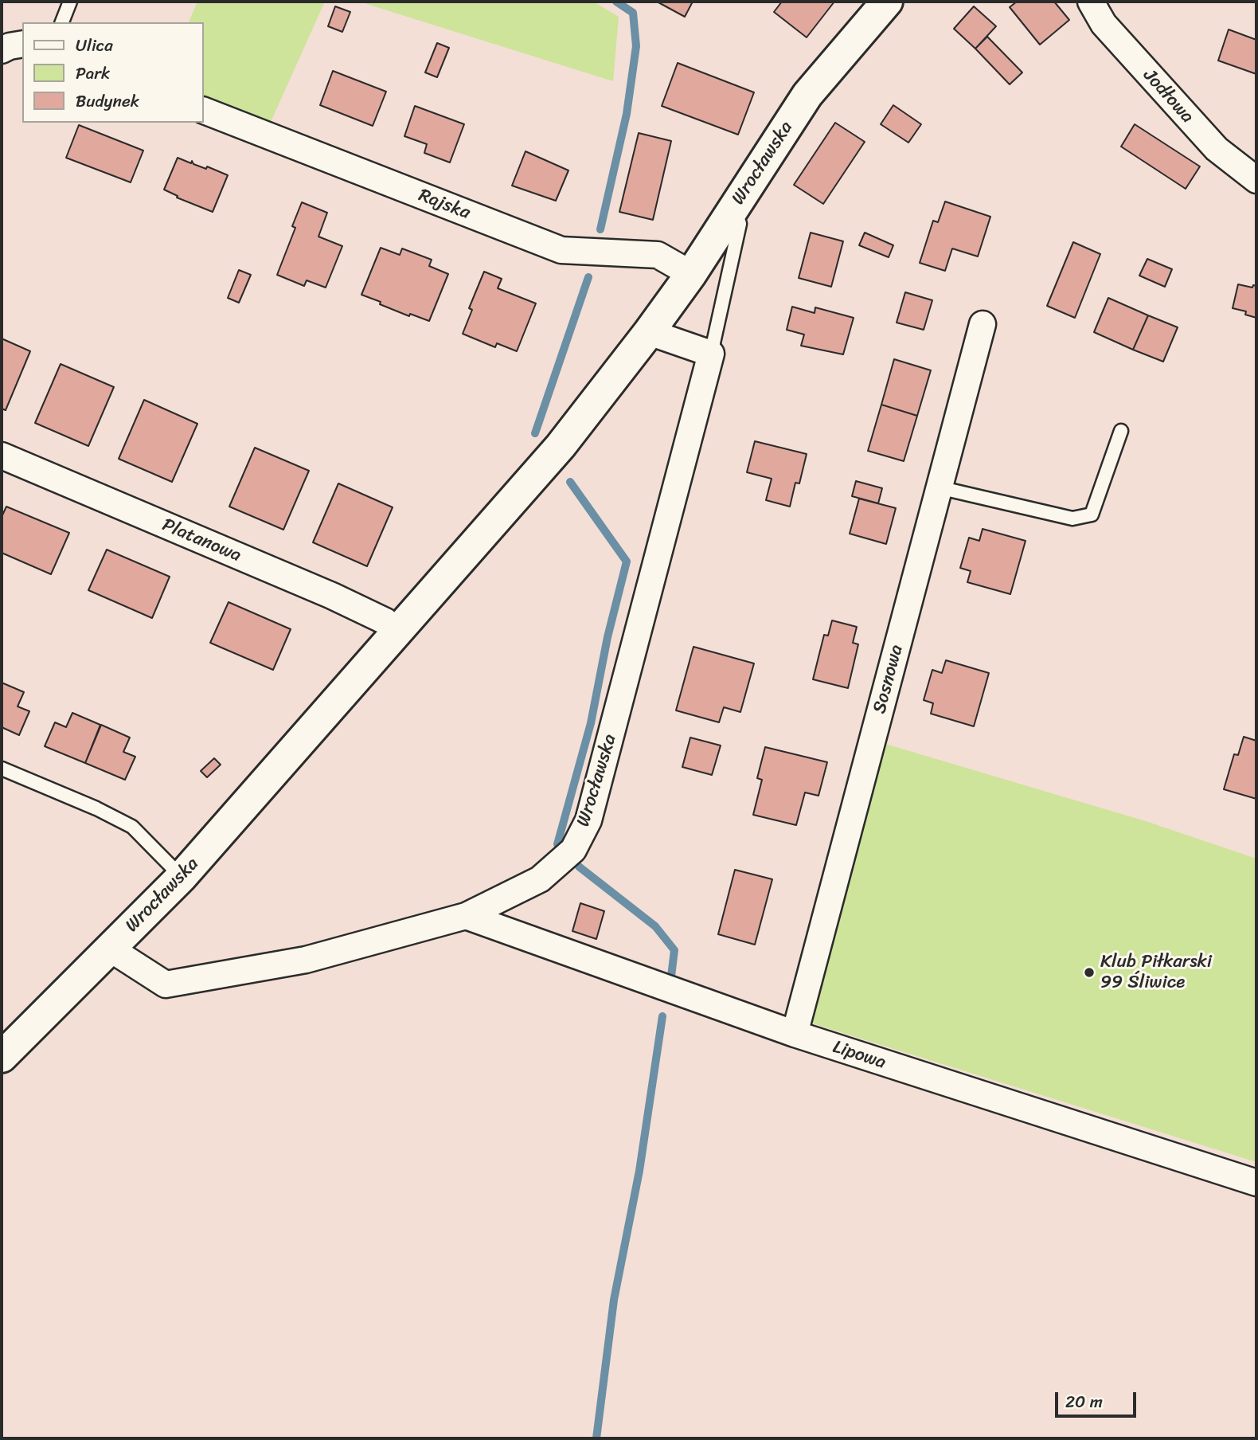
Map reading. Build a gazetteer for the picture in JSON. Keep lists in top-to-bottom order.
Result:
{
  "streets": {
    "street": [
      "Jodłowa",
      "Wrocławska",
      "Rajska",
      "Platanowa",
      "Sosnowa",
      "Lipowa"
    ]
  },
  "crossings": [
    ["Wrocławska", "Rajska"],
    ["Wrocławska", "Platanowa"],
    ["Wrocławska", "Lipowa"],
    ["Sosnowa", "Lipowa"]
  ],
  "places": ["Klub Piłkarski 99 Śliwice"],
  "legend": ["Ulica", "Park", "Budynek"],
  "scale_bar": "20 m"
}
